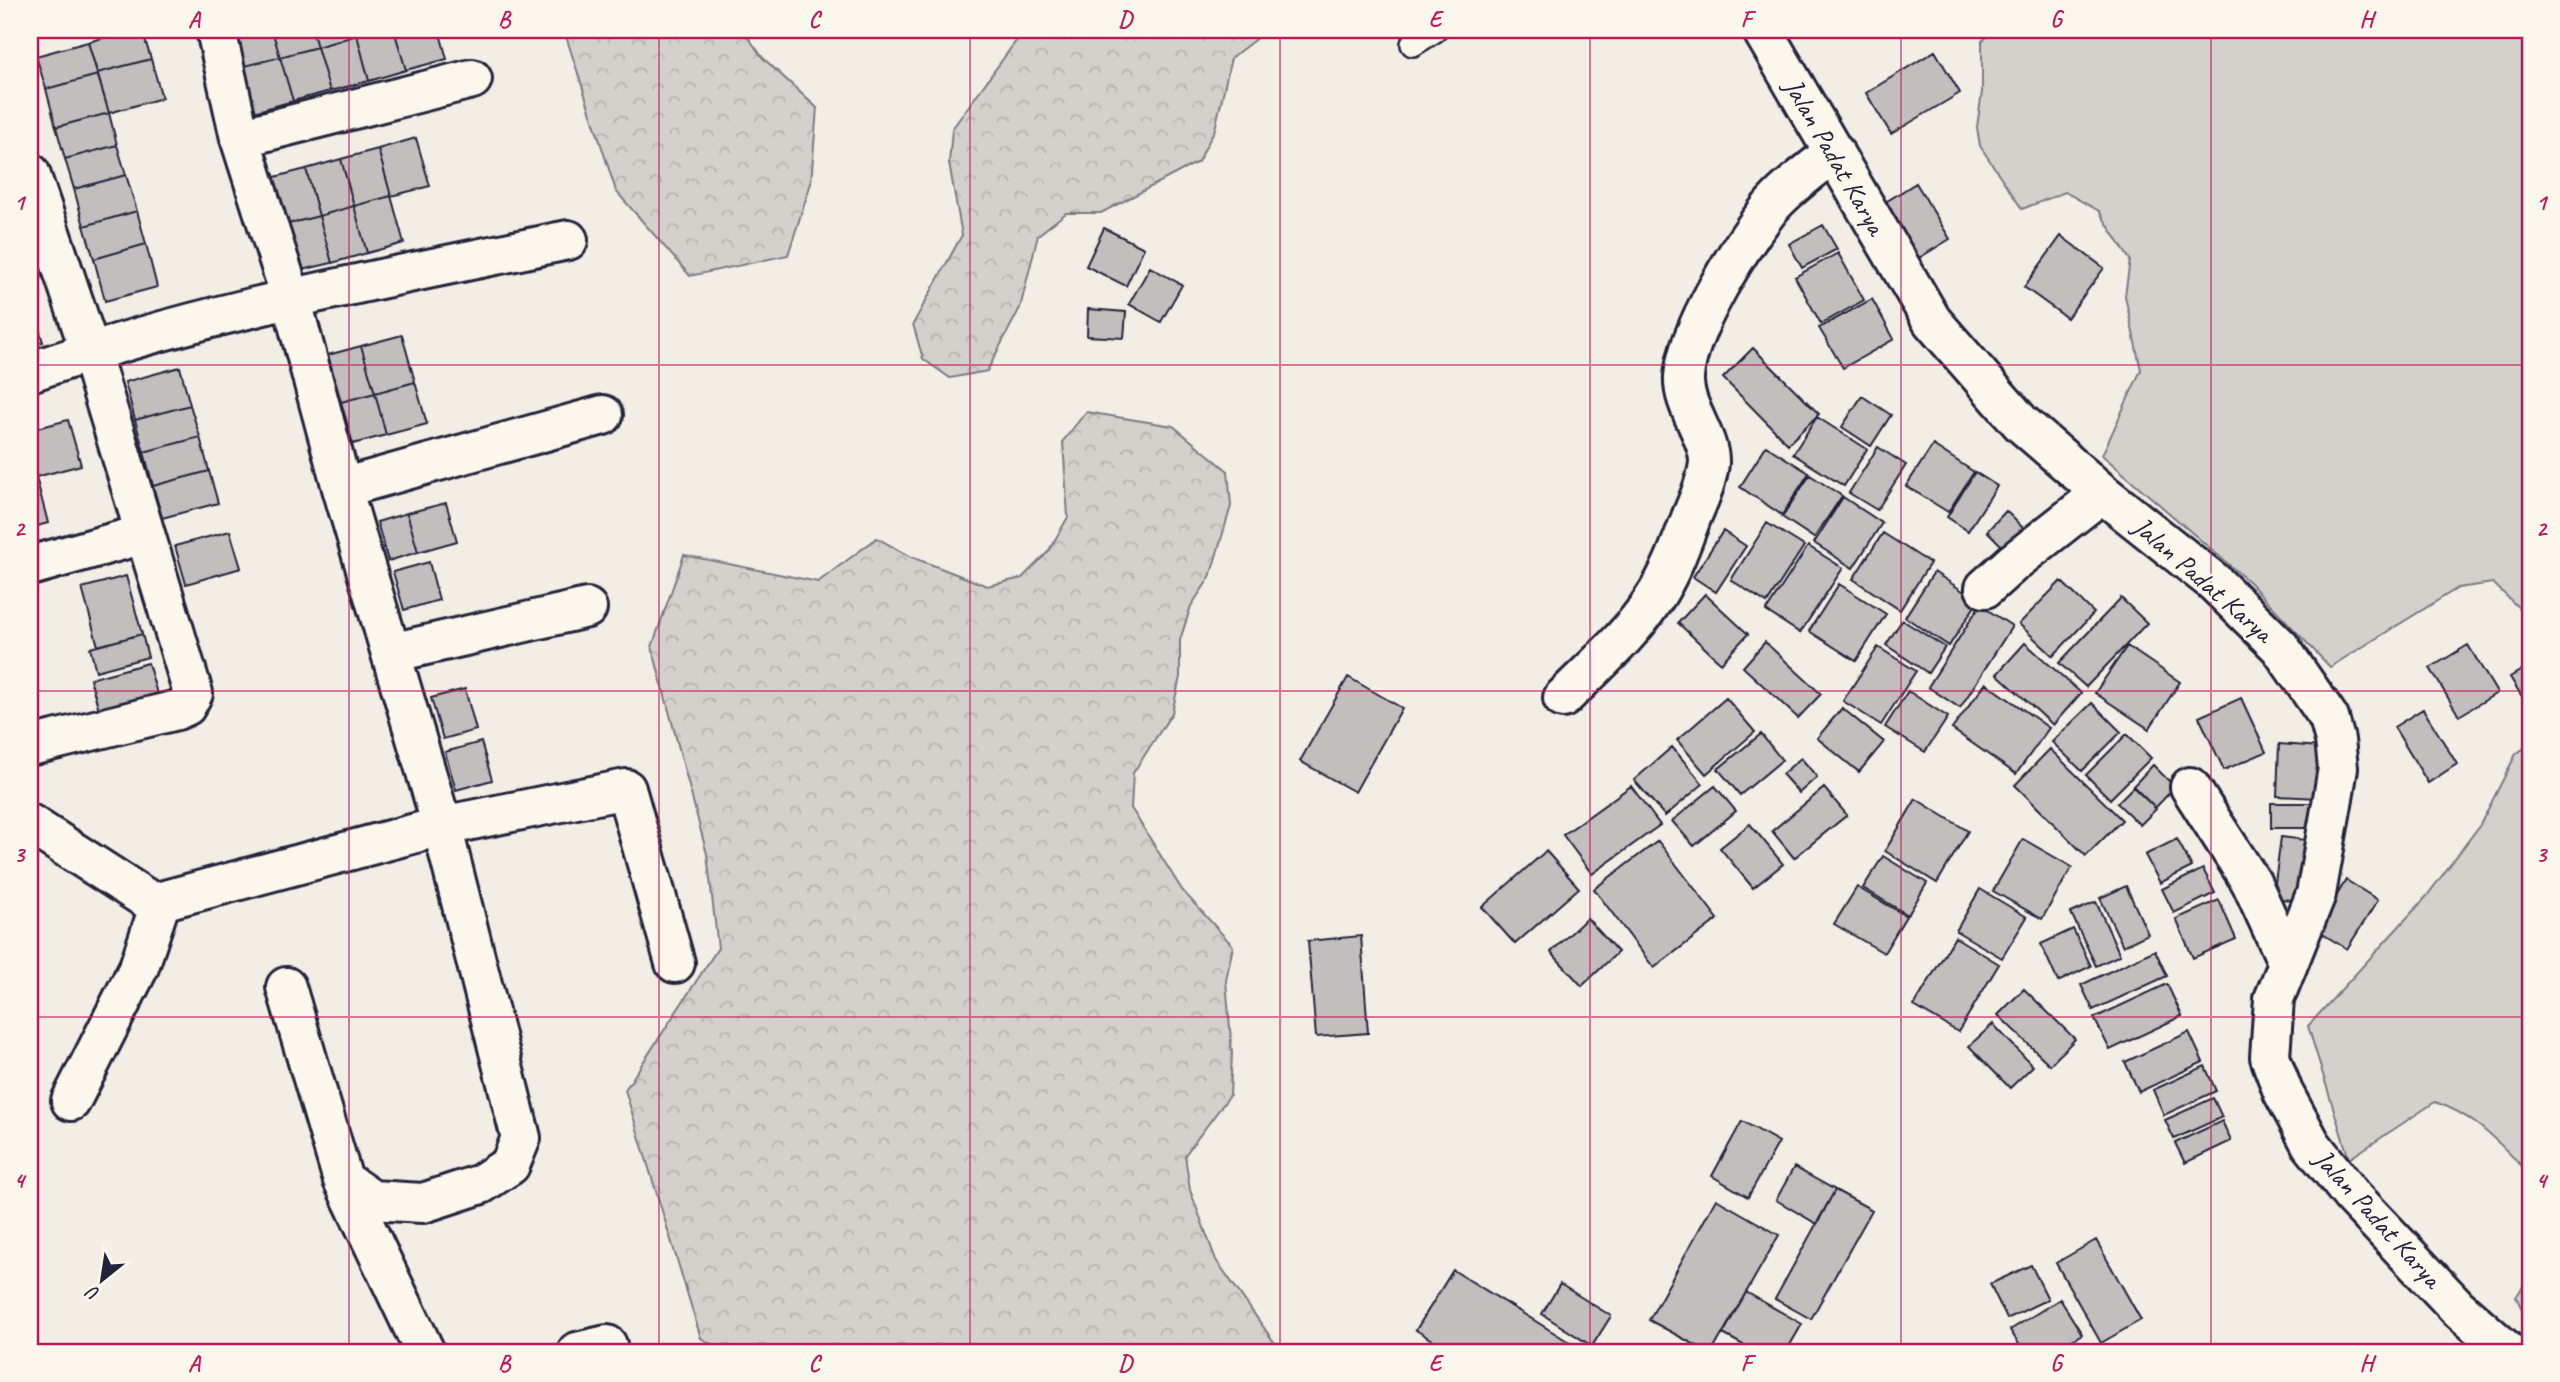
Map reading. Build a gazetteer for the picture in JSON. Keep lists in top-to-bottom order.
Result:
{
  "streets": {
    "street": ["Jalan Padat Karya"]
  },
  "north": "bottom left",
  "grid": {
    "columns": [
      "A",
      "B",
      "C",
      "D",
      "E",
      "F",
      "G",
      "H"
    ],
    "rows": [
      "1",
      "2",
      "3",
      "4"
    ]
  }
}
